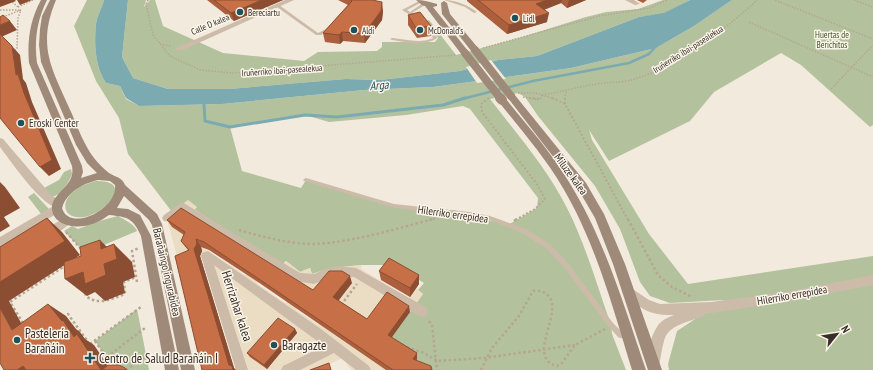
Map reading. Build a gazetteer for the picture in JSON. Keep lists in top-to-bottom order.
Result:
{
  "streets": {
    "main road": ["Miluze kalea", "Barañaingo ingurabidea"],
    "street": ["Calle D kalea", "Hilerriko errepidea", "Herrizahar kalea"],
    "path": ["Iruñerriko ibai-pasealekua"]
  },
  "crossings": [
    ["Iruñerriko ibai-pasealekua", "Miluze kalea"],
    ["Miluze kalea", "Hilerriko errepidea"]
  ],
  "water": ["Arga"],
  "parks": ["Huertas de Berichitos"],
  "places": {
    "other": [
      "Bereciartu",
      "Lidl",
      "Aldi",
      "McDonald's",
      "Eroski Center",
      "Pastelería Barañáin",
      "Baragazte"
    ],
    "health": ["Centro de Salud Barañáin I"]
  },
  "north": "top right"
}
